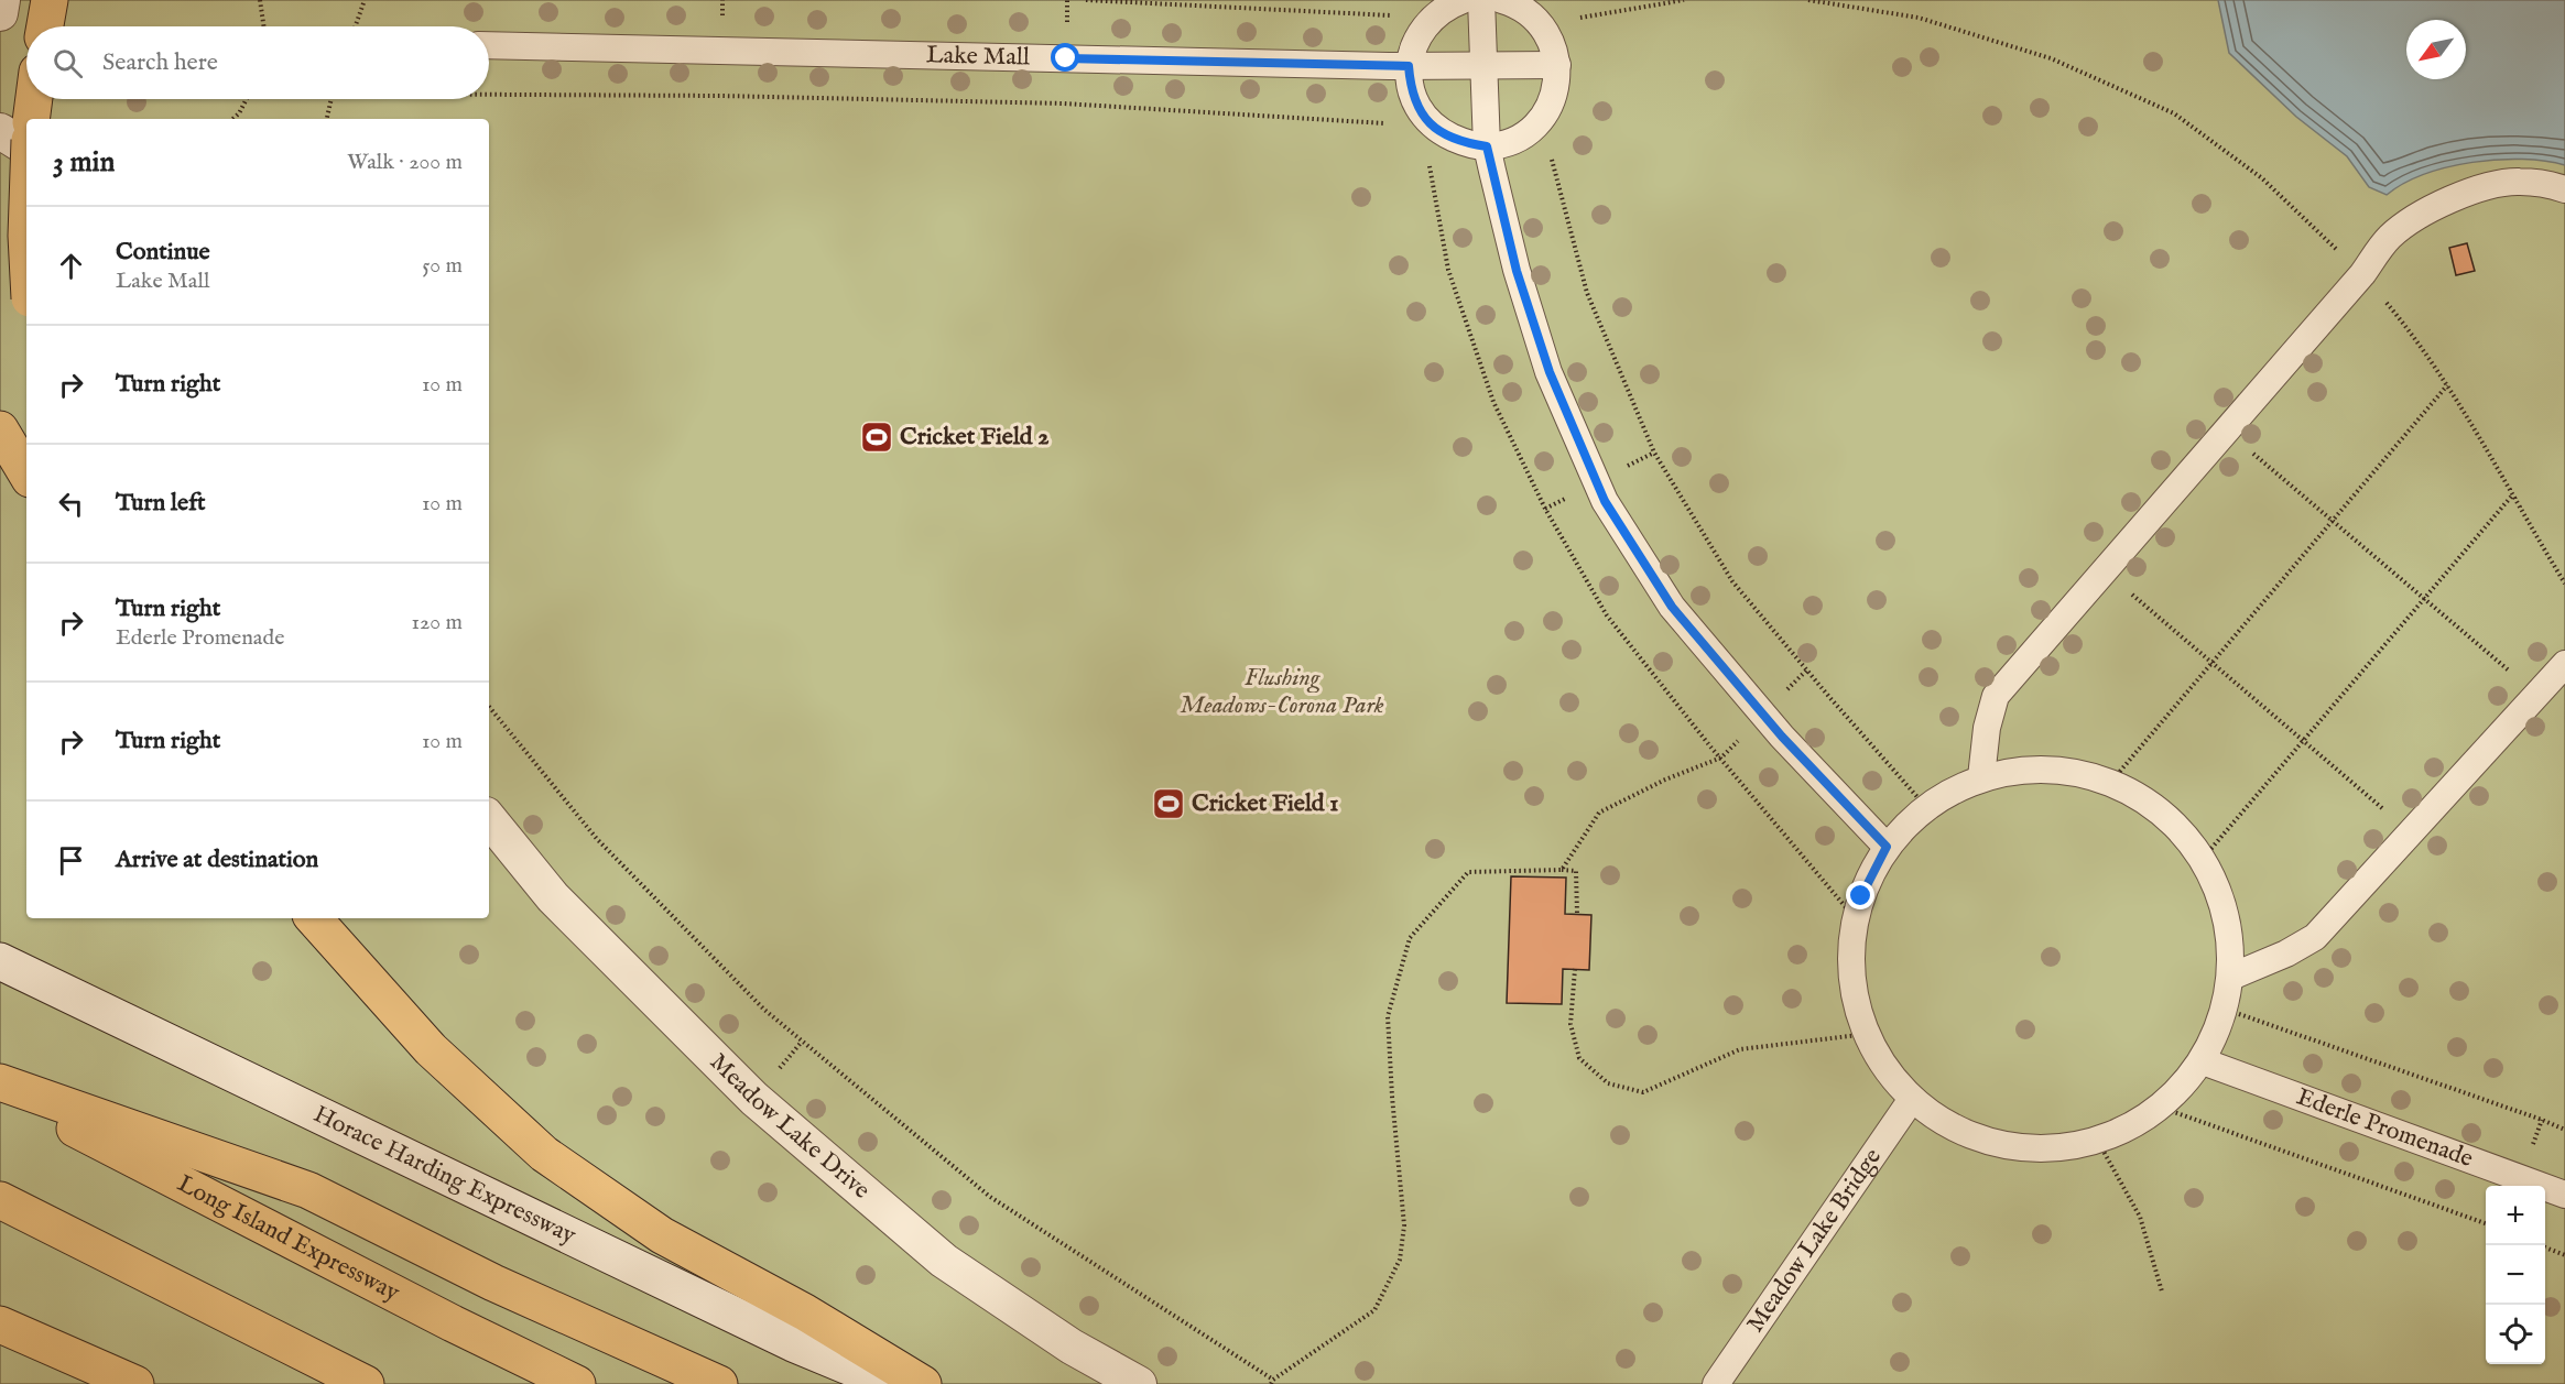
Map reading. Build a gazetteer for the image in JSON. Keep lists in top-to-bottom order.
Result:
{
  "streets": {
    "highway": ["Long Island Expressway"],
    "main road": ["Horace Harding Expressway"],
    "street": [
      "Lake Mall",
      "Meadow Lake Drive",
      "Ederle Promenade",
      "Meadow Lake Bridge"
    ]
  },
  "parks": ["Flushing Meadows-Corona Park"],
  "places": {
    "sports": ["Cricket Field 2", "Cricket Field 1"]
  },
  "north": "bottom left",
  "page": {
    "search": "Search here",
    "heading": ["3 min", "Walk · 200 m"],
    "list": [
      ["Continue", "Lake Mall", "50 m"],
      ["Turn right", "10 m"],
      ["Turn left", "10 m"],
      ["Turn right", "Ederle Promenade", "120 m"],
      ["Turn right", "10 m"],
      "Arrive at destination"
    ],
    "map_buttons": ["+", "−"]
  }
}
